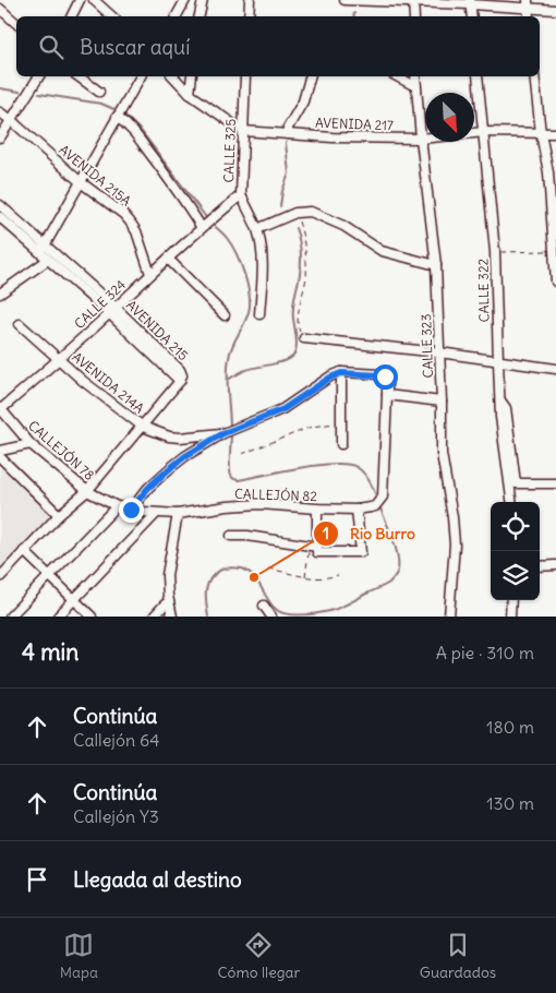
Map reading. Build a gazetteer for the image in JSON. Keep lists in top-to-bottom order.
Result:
{
  "streets": {
    "street": [
      "AVENIDA 217",
      "CALLE 325",
      "AVENIDA 215A",
      "CALLE 322",
      "CALLE 324",
      "AVENIDA 215",
      "CALLE 323",
      "AVENIDA 214A",
      "CALLEJÓN 78",
      "CALLEJÓN 82"
    ]
  },
  "crossings": [
    ["AVENIDA 217", "CALLE 325"],
    ["AVENIDA 217", "CALLE 322"],
    ["AVENIDA 217", "CALLE 323"],
    ["CALLE 325", "CALLE 324"],
    ["AVENIDA 215A", "CALLE 324"],
    ["CALLE 324", "AVENIDA 215"],
    ["CALLE 324", "AVENIDA 214A"],
    ["CALLE 324", "CALLEJÓN 78"],
    ["AVENIDA 215", "AVENIDA 214A"],
    ["CALLEJÓN 78", "CALLEJÓN 82"]
  ],
  "places": ["Rio Burro"],
  "north": "bottom right",
  "page": {
    "search": "Buscar aquí",
    "heading": ["4 min", "A pie · 310 m"],
    "list": [
      ["Continúa", "Callejón 64", "180 m"],
      ["Continúa", "Callejón Y3", "130 m"],
      "Llegada al destino"
    ],
    "nav": ["Mapa", "Cómo llegar", "Guardados"]
  }
}
